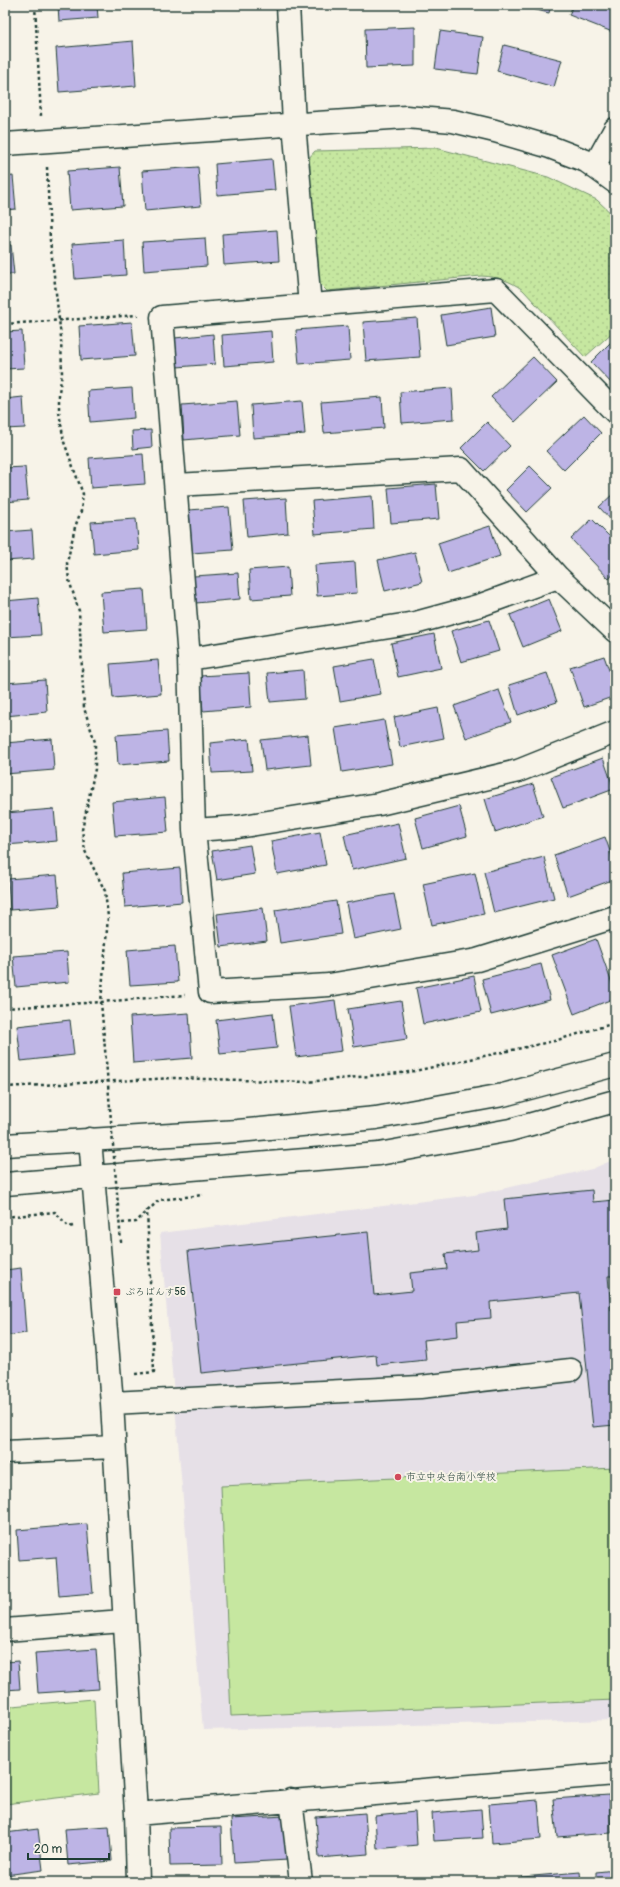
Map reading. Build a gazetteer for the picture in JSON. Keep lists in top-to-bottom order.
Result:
{
  "places": {
    "transit": ["ぷろばんす56"],
    "other": ["市立中央台南小学校"]
  },
  "scale_bar": "20 m"
}
